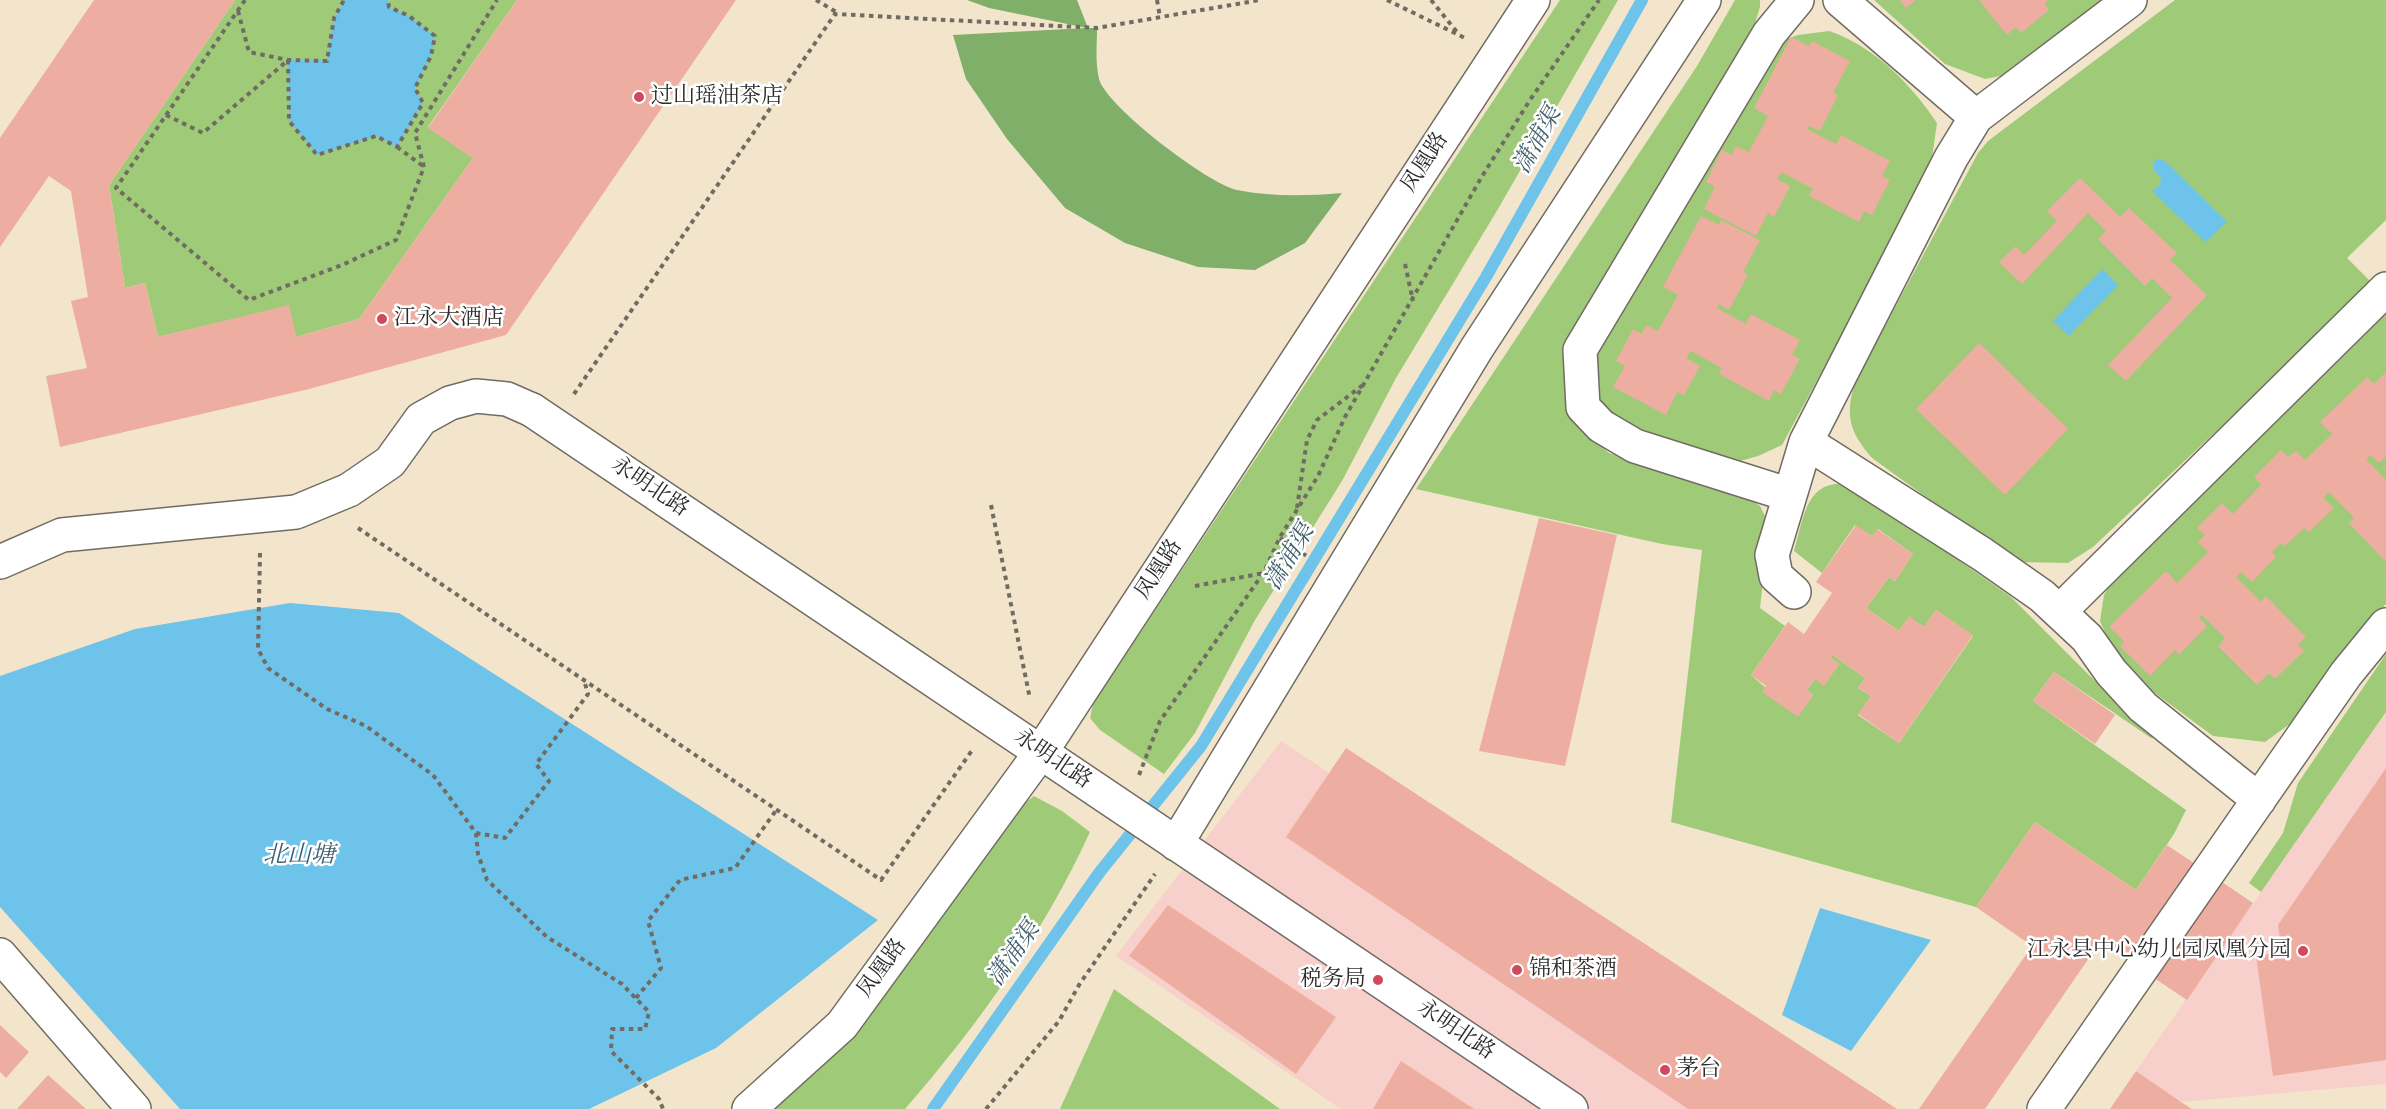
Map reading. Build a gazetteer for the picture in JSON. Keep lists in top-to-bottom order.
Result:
{
  "streets": {
    "main road": ["凤凰路", "永明北路"]
  },
  "crossings": [
    ["凤凰路", "永明北路"]
  ],
  "water": ["潇浦渠", "北山塘"],
  "places": [
    "过山瑶油茶店",
    "江永大酒店",
    "江永县中心幼儿园凤凰分园",
    "锦和茶酒",
    "税务局",
    "茅台"
  ]
}
